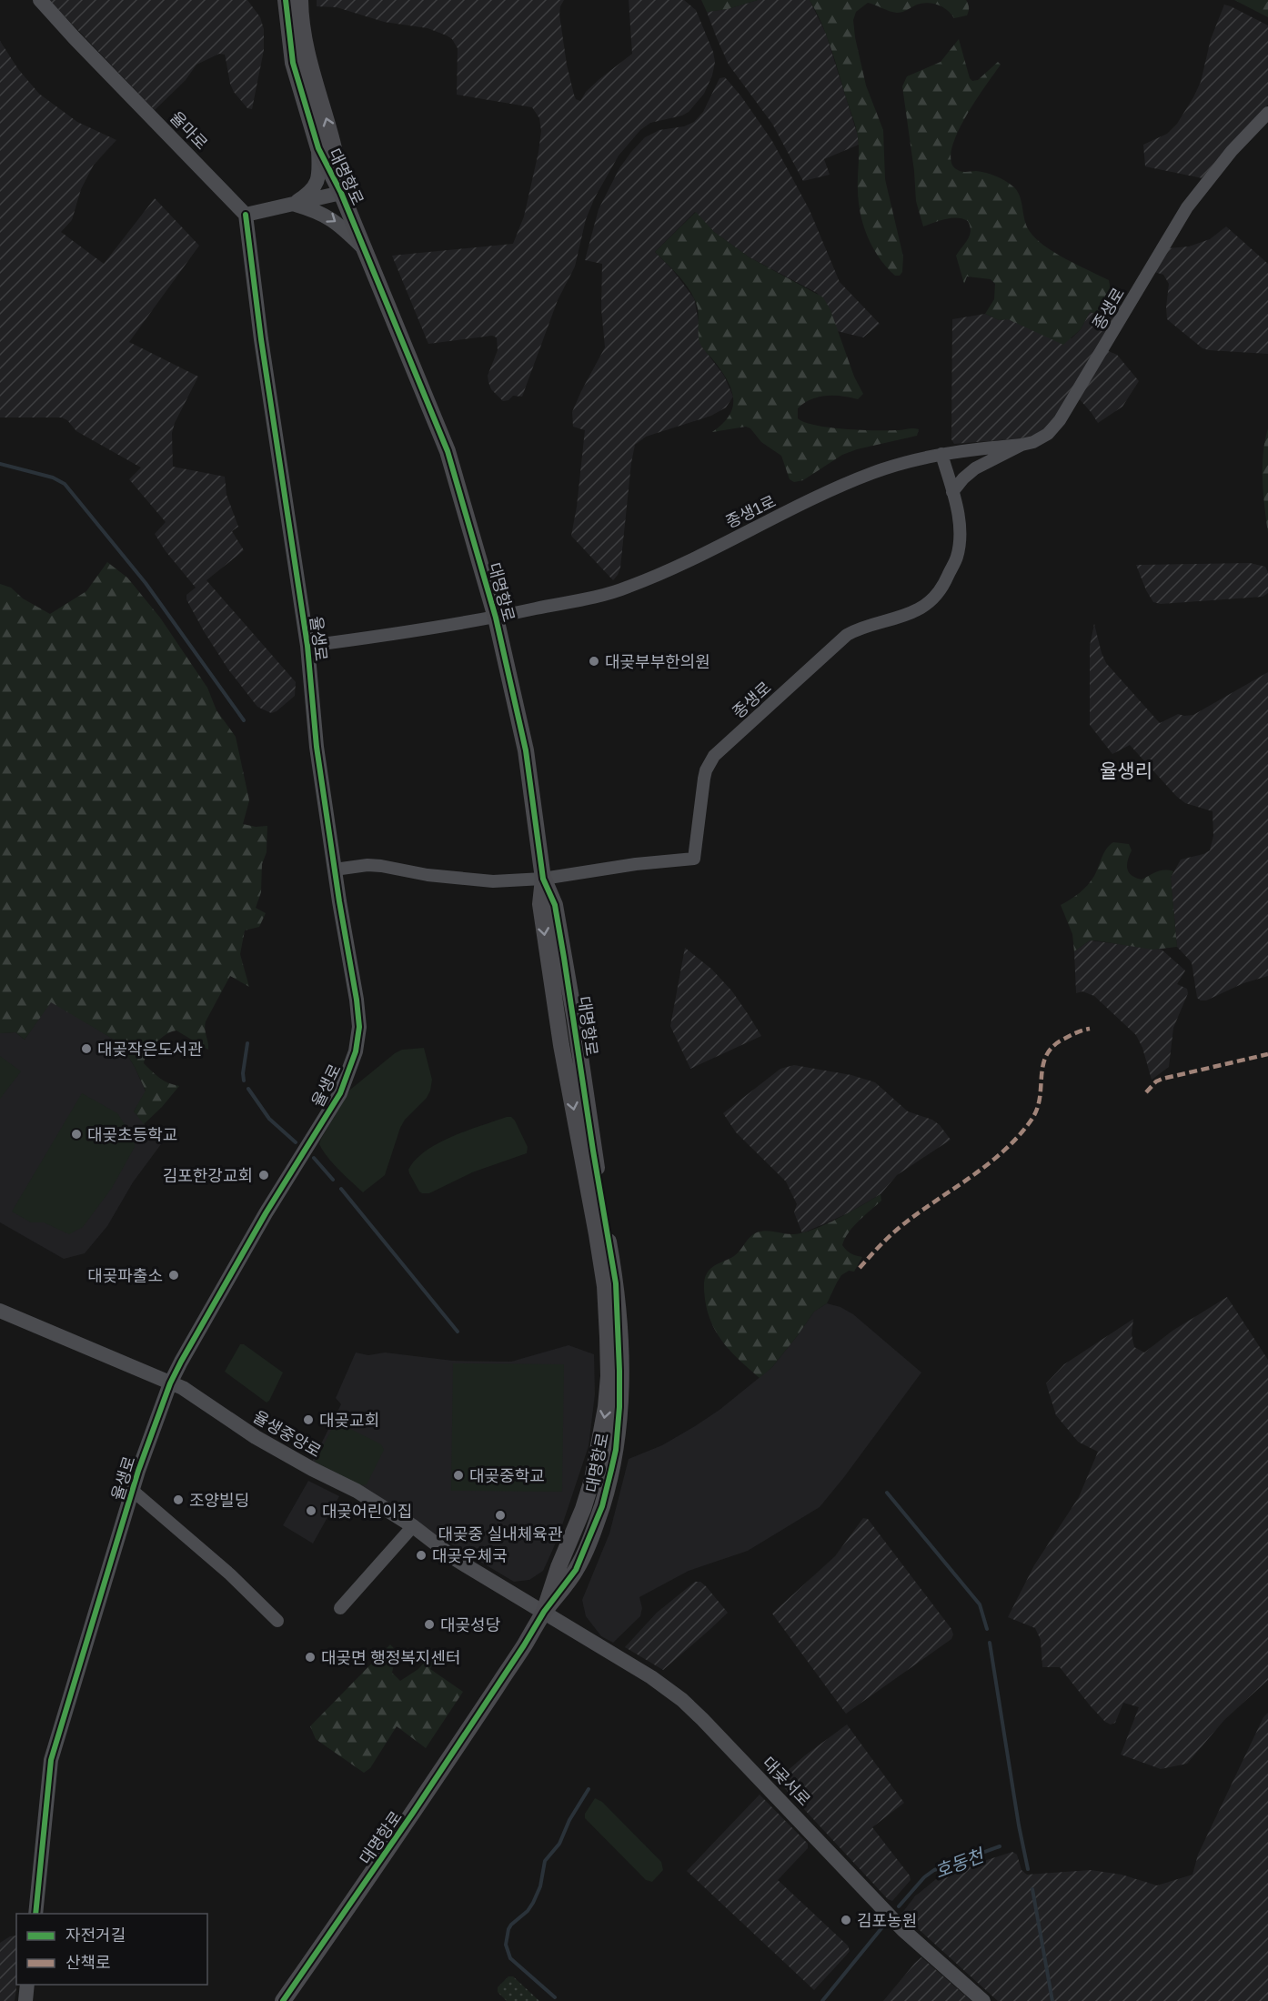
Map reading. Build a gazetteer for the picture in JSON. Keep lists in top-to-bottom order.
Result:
{
  "streets": {
    "main road": ["대명항로"],
    "street": [
      "율마로",
      "종생로",
      "종생1로",
      "율생로",
      "율생중앙로",
      "대곶서로"
    ]
  },
  "crossings": [
    ["율마로", "율생로"],
    ["대명항로", "종생로"],
    ["대명항로", "종생1로"],
    ["대명항로", "율생로"],
    ["대명항로", "율생중앙로"],
    ["대명항로", "대곶서로"],
    ["종생로", "종생1로"],
    ["율생로", "율생중앙로"],
    ["율생중앙로", "대곶서로"]
  ],
  "districts": ["율생리"],
  "water": ["호동천"],
  "places": [
    "대곶부부한의원",
    "대곶작은도서관",
    "대곶초등학교",
    "김포한강교회",
    "대곶파출소",
    "대곶교회",
    "대곶중학교",
    "조양빌딩",
    "대곶어린이집",
    "대곶중 실내체육관",
    "대곶우체국",
    "대곶성당",
    "대곶면 행정복지센터",
    "김포농원"
  ],
  "legend": ["자전거길", "산책로"]
}
